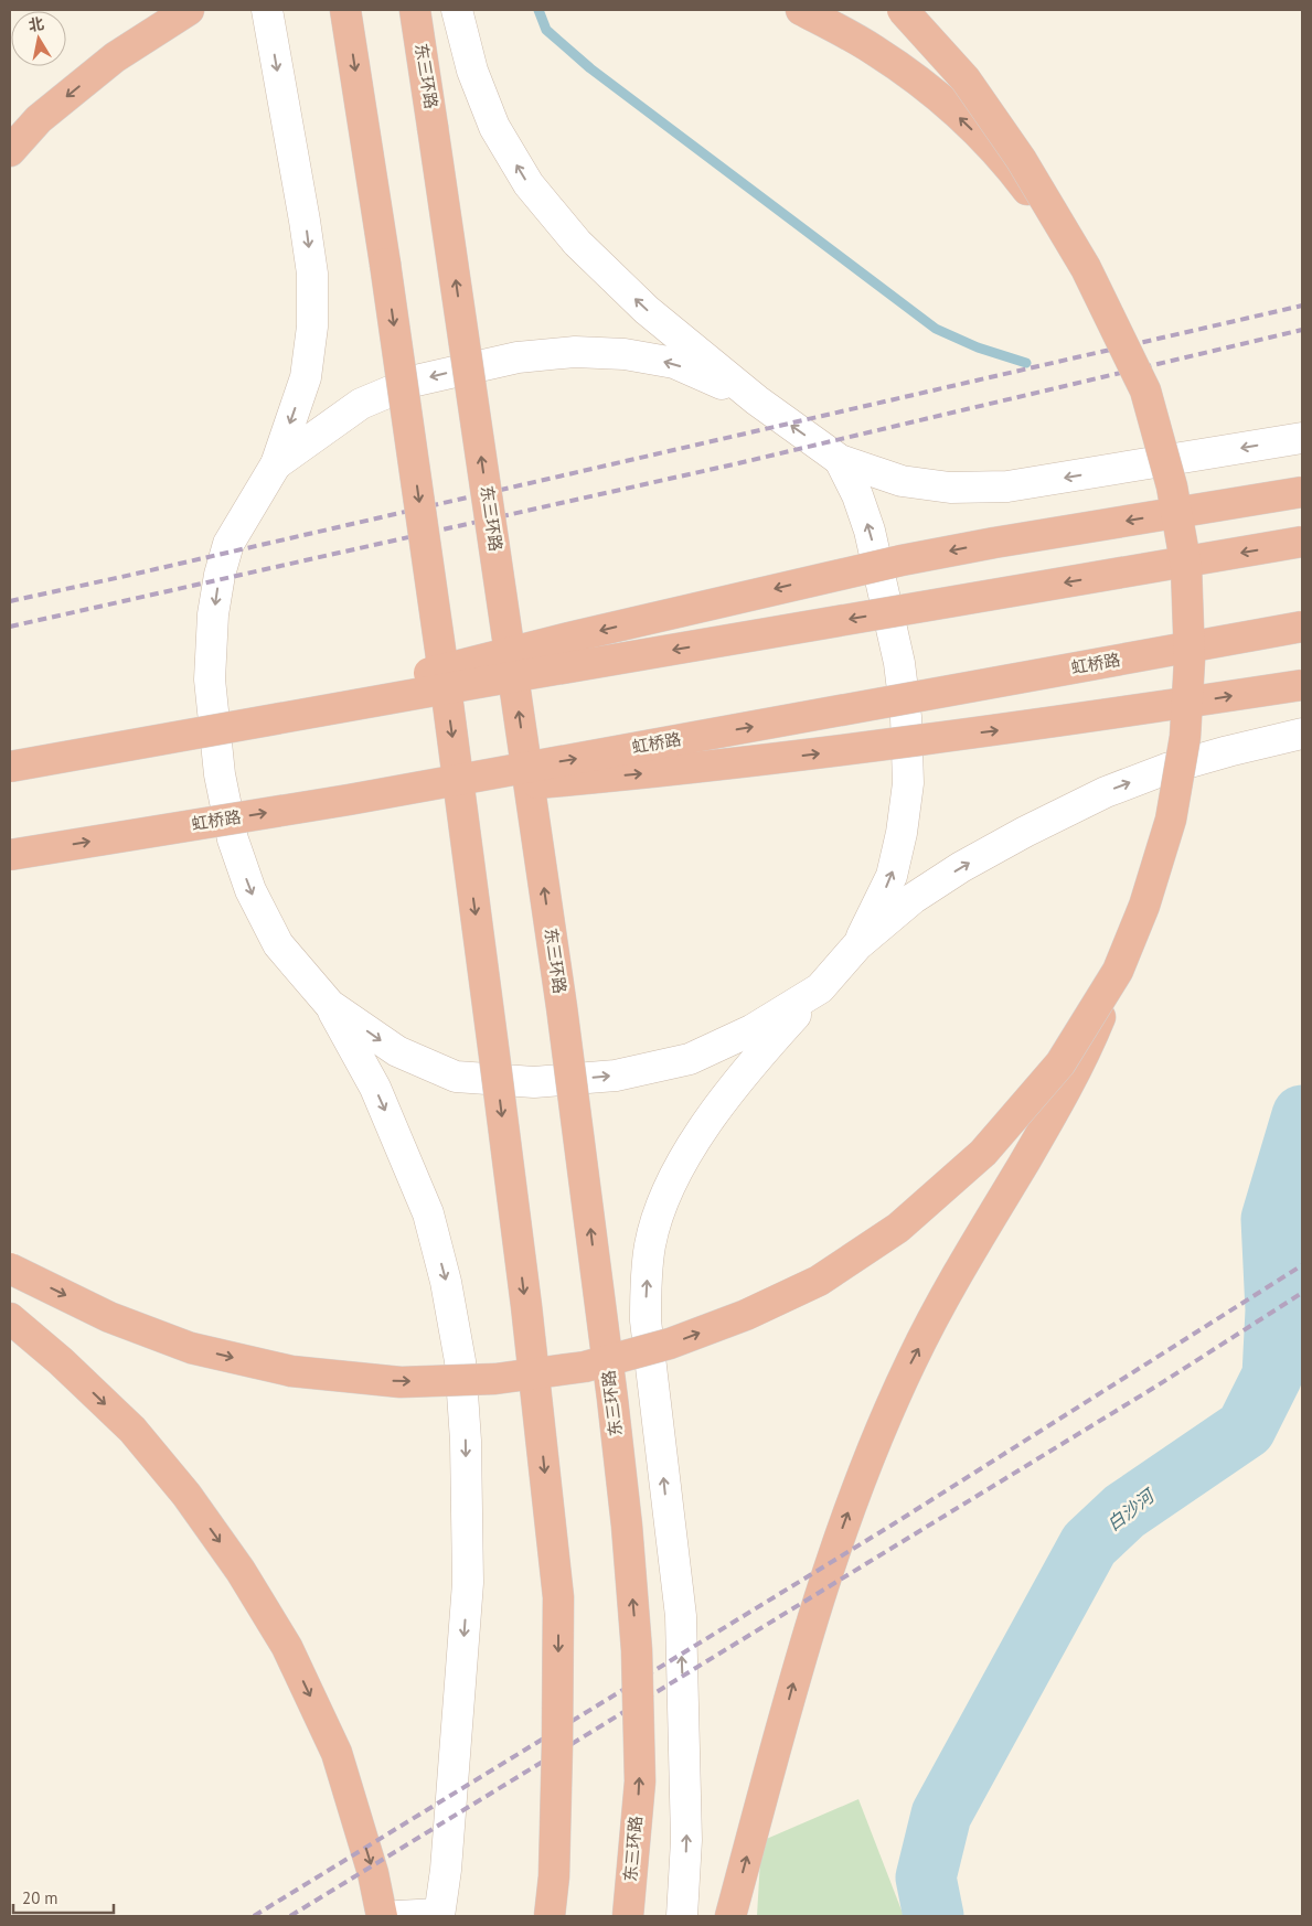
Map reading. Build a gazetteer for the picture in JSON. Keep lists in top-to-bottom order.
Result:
{
  "streets": {
    "highway": ["东三环路", "虹桥路"]
  },
  "water": ["白沙河"],
  "scale_bar": "20 m",
  "north": "top"
}
